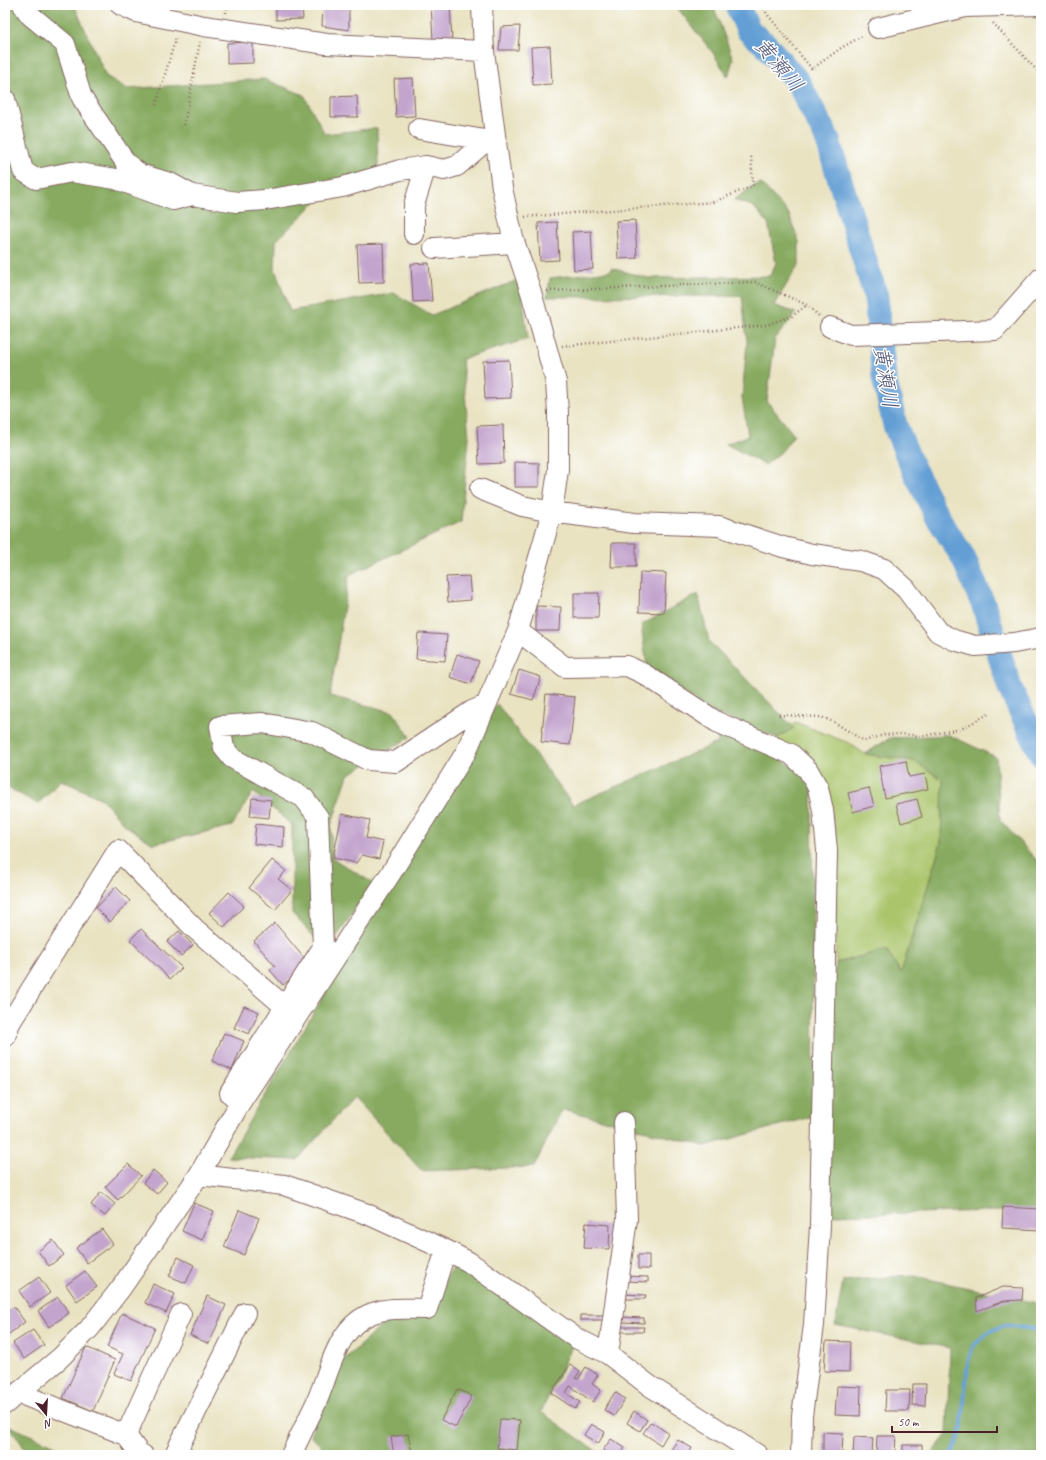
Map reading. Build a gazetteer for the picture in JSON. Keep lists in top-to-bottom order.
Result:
{
  "water": ["黄瀬川"],
  "scale_bar": "50 m",
  "north": "bottom"
}
